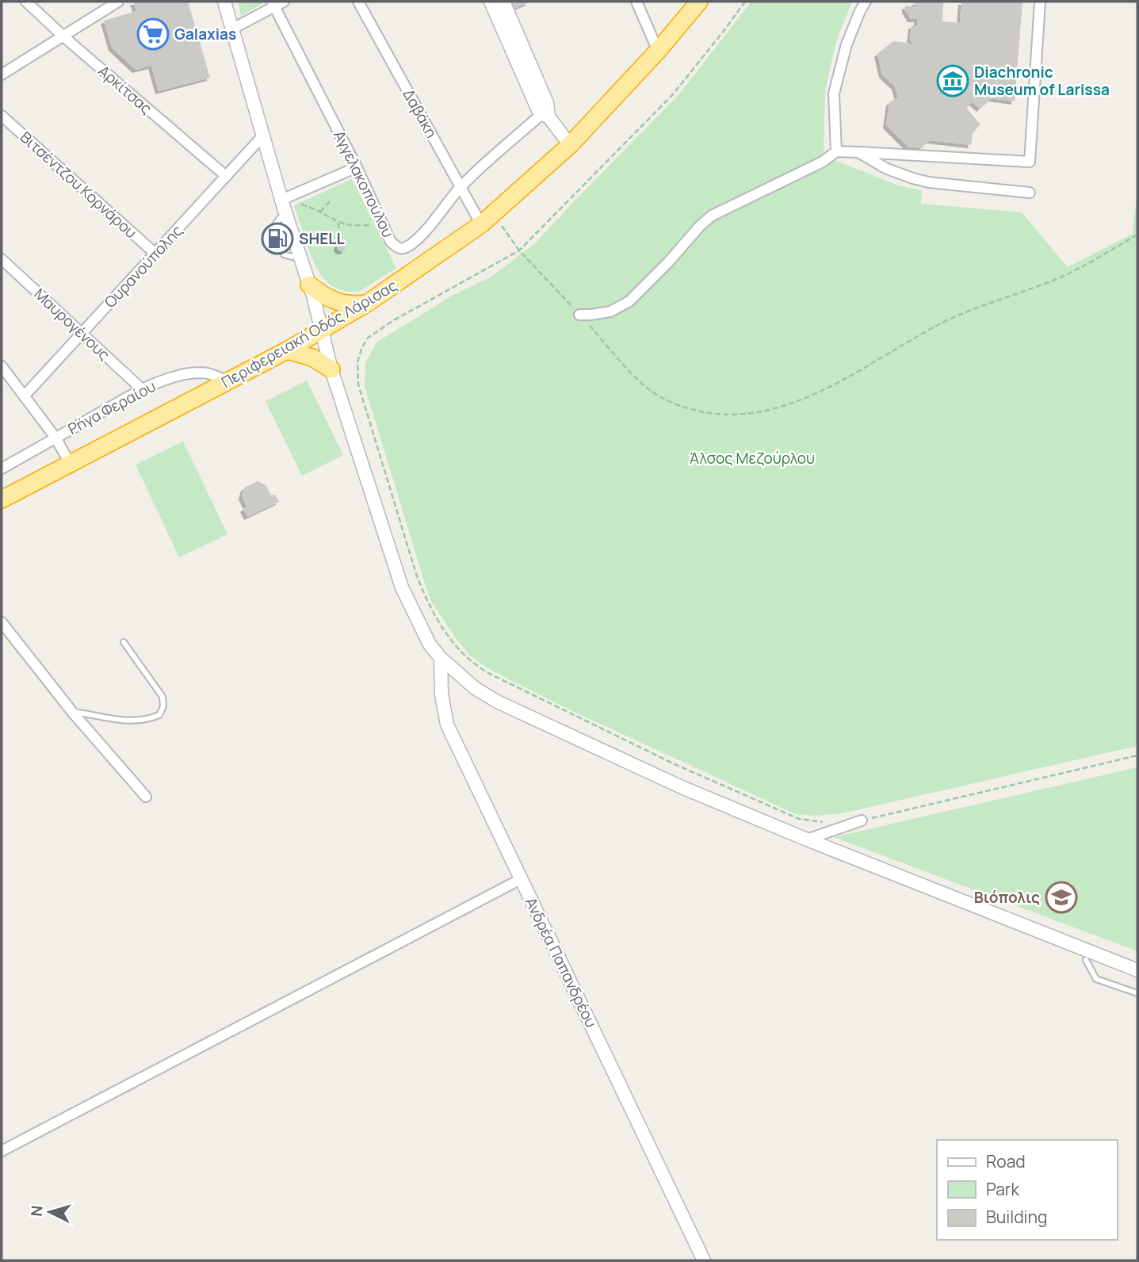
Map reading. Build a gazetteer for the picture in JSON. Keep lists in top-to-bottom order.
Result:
{
  "streets": {
    "highway": ["Περιφερειακή Οδός Λάρισας"],
    "street": [
      "Αρκίτσας",
      "Δαβάκη",
      "Αγγελακοπούλου",
      "Βιτσέντζου Κορνάρου",
      "Ουρανούπολης",
      "Μαυρογένους",
      "Ρήγα Φεραίου",
      "Ανδρέα Παπανδρέου"
    ]
  },
  "crossings": [
    ["Αρκίτσας", "Ουρανούπολης"],
    ["Δαβάκη", "Αγγελακοπούλου"],
    ["Δαβάκη", "Περιφερειακή Οδός Λάρισας"],
    ["Βιτσέντζου Κορνάρου", "Ουρανούπολης"],
    ["Ουρανούπολης", "Μαυρογένους"],
    ["Μαυρογένους", "Ρήγα Φεραίου"],
    ["Περιφερειακή Οδός Λάρισας", "Ρήγα Φεραίου"]
  ],
  "parks": ["Άλσος Μεζούρλου"],
  "places": {
    "supermarket": ["Galaxias"],
    "museum": ["Diachronic Museum of Larissa"],
    "fuel station": ["SHELL"],
    "school or university": ["Βιόπολις"]
  },
  "legend": ["Road", "Park", "Building"],
  "north": "left"
}
